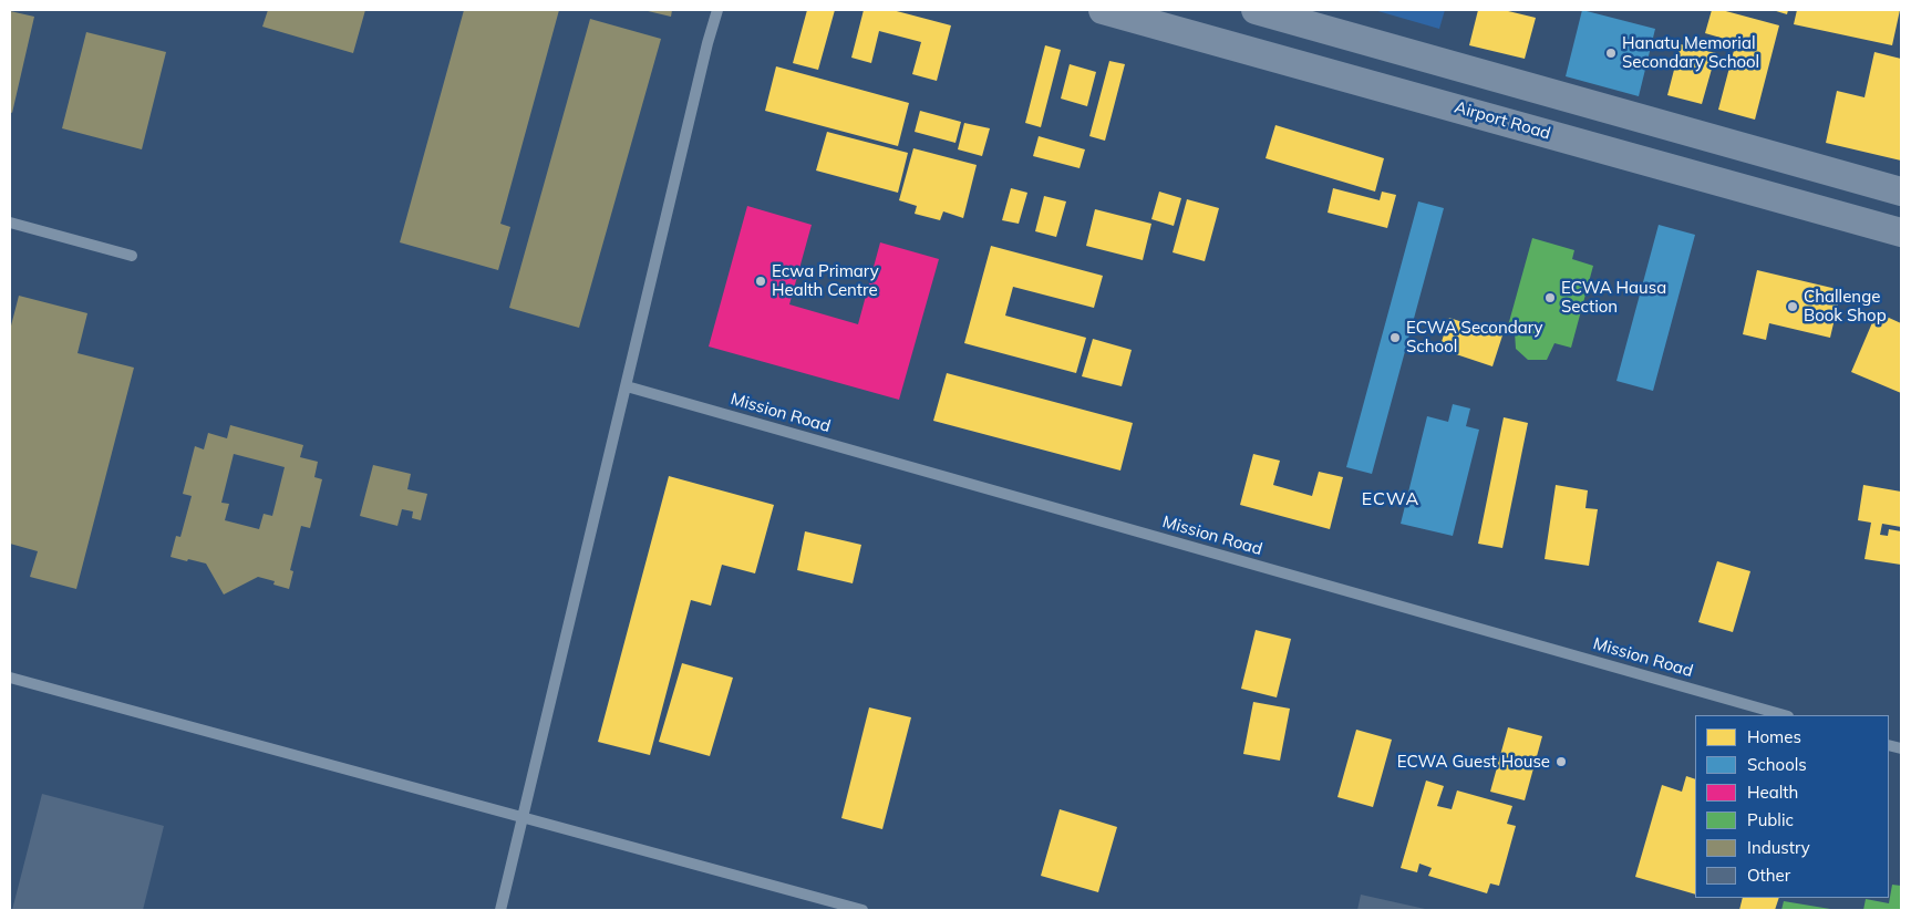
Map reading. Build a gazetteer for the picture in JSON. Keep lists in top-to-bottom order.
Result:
{
  "streets": {
    "main road": ["Airport Road"],
    "lane": ["Mission Road"]
  },
  "districts": ["ECWA"],
  "places": [
    "Hanatu Memorial Secondary School",
    "Ecwa Primary Health Centre",
    "ECWA Hausa Section",
    "Challenge Book Shop",
    "ECWA Secondary School",
    "ECWA Guest House"
  ],
  "legend": [
    "Homes",
    "Schools",
    "Health",
    "Public",
    "Industry",
    "Other"
  ]
}
